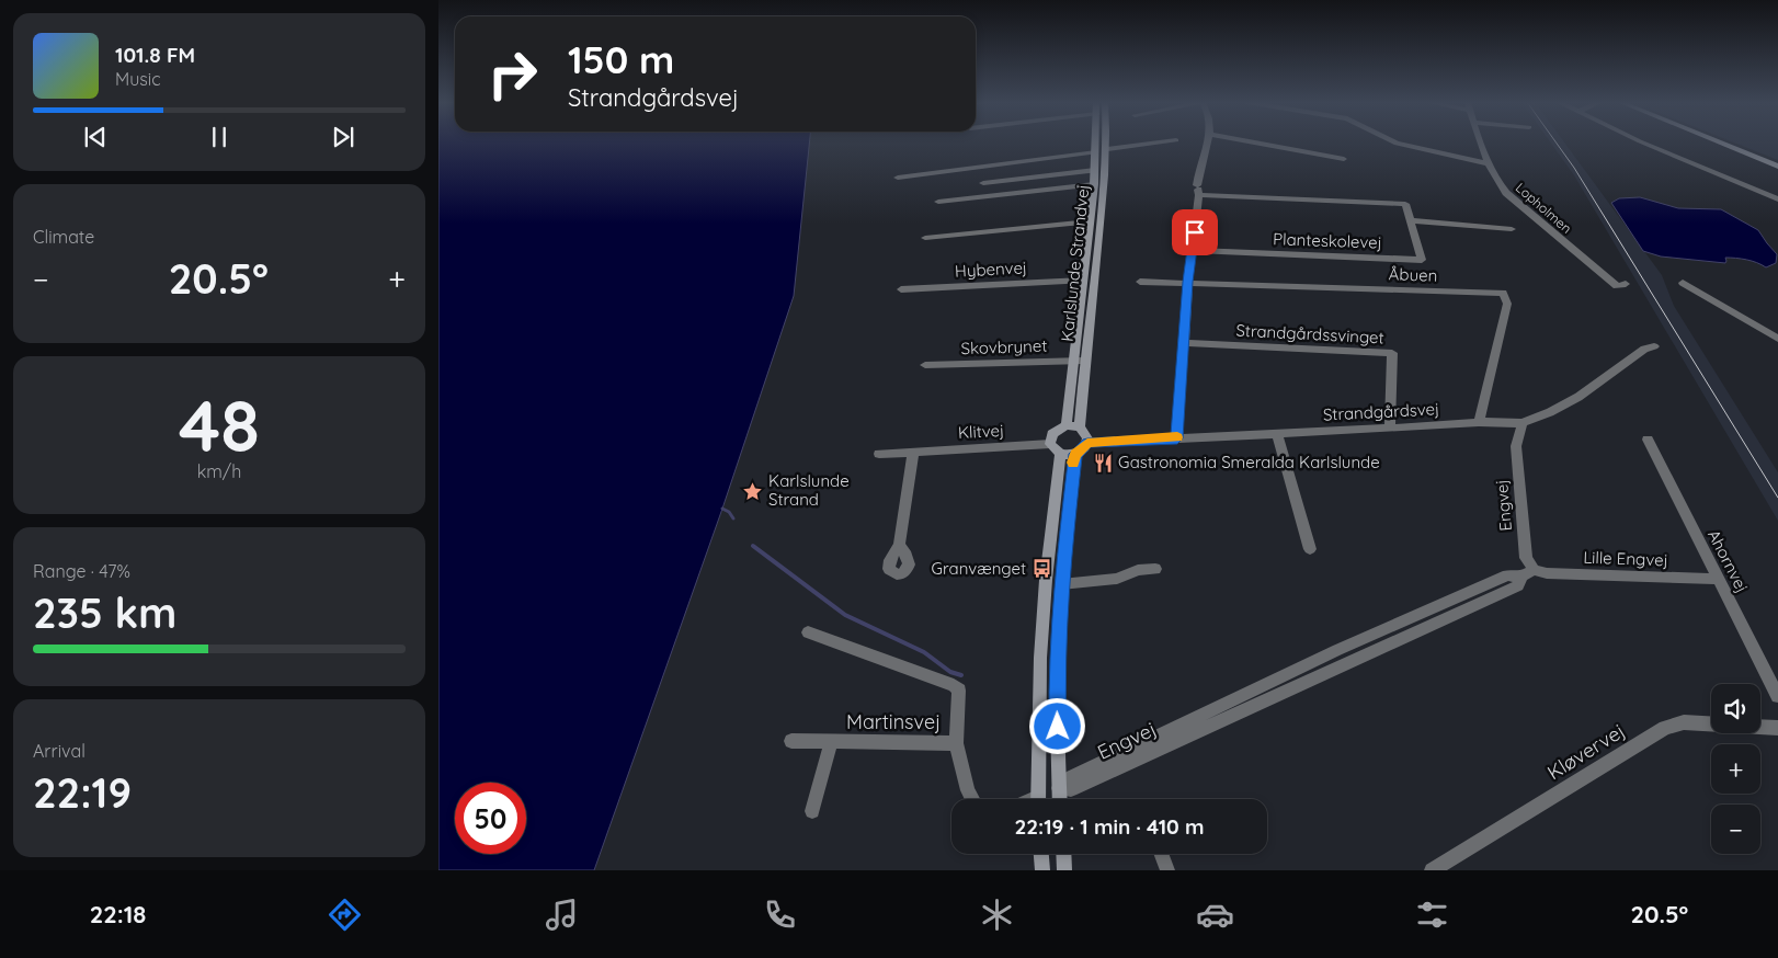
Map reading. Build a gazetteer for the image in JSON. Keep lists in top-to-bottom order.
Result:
{
  "streets": {
    "main road": ["Karlslunde Strandvej"],
    "street": [
      "Lopholmen",
      "Planteskolevej",
      "Hybenvej",
      "Åbuen",
      "Strandgårdssvinget",
      "Skovbrynet",
      "Strandgårdsvej",
      "Klitvej",
      "Engvej",
      "Lille Engvej",
      "Ahornvej",
      "Martinsvej",
      "Kløvervej"
    ]
  },
  "crossings": [
    ["Karlslunde Strandvej", "Hybenvej"],
    ["Karlslunde Strandvej", "Skovbrynet"],
    ["Karlslunde Strandvej", "Strandgårdsvej"],
    ["Karlslunde Strandvej", "Klitvej"],
    ["Åbuen", "Strandgårdsvej"],
    ["Strandgårdssvinget", "Strandgårdsvej"],
    ["Strandgårdsvej", "Klitvej"],
    ["Strandgårdsvej", "Engvej"],
    ["Engvej", "Lille Engvej"],
    ["Lille Engvej", "Ahornvej"]
  ],
  "places": {
    "restaurant": ["Gastronomia Smeralda Karlslunde"],
    "place": ["Karlslunde Strand"],
    "bus stop": ["Granvænget"]
  },
  "page": {
    "turn": ["150 m", "Strandgårdsvej"],
    "song": ["101.8 FM", "Music"],
    "tile": [
      "Climate",
      ["48", "km/h"],
      ["Range · 47%", "235 km"],
      ["Arrival", "22:19"]
    ],
    "heat": ["−", "20.5°", "+"],
    "map_buttons": ["+", "−"],
    "limit": "50",
    "trip": "22:19 · 1 min · 410 m",
    "tabs": ["22:18", "20.5°"]
  }
}
